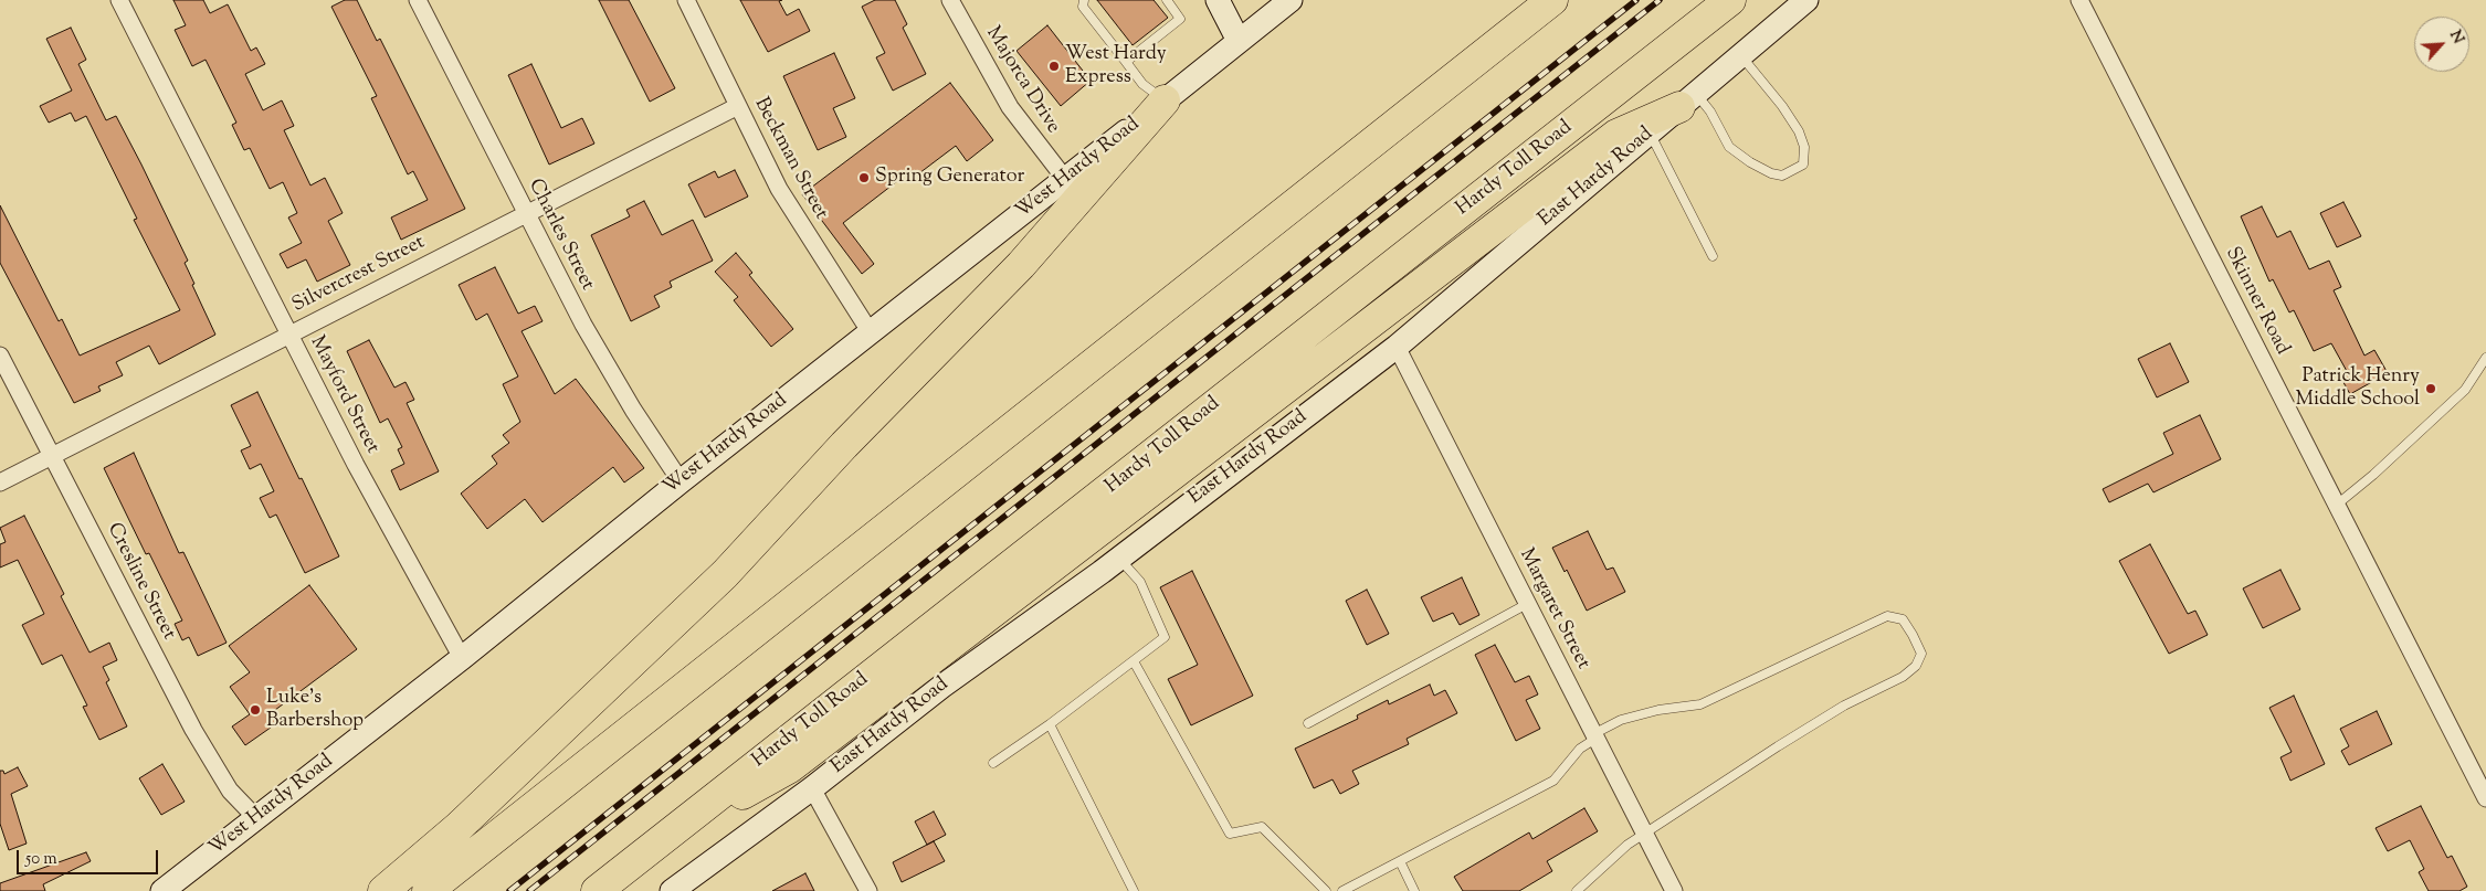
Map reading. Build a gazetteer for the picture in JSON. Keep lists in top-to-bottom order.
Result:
{
  "streets": {
    "highway": ["Hardy Toll Road"],
    "main road": ["West Hardy Road", "East Hardy Road"],
    "street": [
      "Majorca Drive",
      "Beckman Street",
      "Charles Street",
      "Silvercrest Street",
      "Skinner Road",
      "Mayford Street",
      "Cresline Street",
      "Margaret Street"
    ]
  },
  "crossings": [
    ["Majorca Drive", "West Hardy Road"],
    ["Beckman Street", "West Hardy Road"],
    ["Beckman Street", "Silvercrest Street"],
    ["West Hardy Road", "Charles Street"],
    ["West Hardy Road", "Mayford Street"],
    ["West Hardy Road", "Cresline Street"],
    ["East Hardy Road", "Margaret Street"],
    ["Charles Street", "Silvercrest Street"],
    ["Silvercrest Street", "Mayford Street"],
    ["Silvercrest Street", "Cresline Street"]
  ],
  "places": [
    "West Hardy Express",
    "Spring Generator",
    "Patrick Henry Middle School",
    "Luke's Barbershop"
  ],
  "scale_bar": "50 m",
  "north": "top right"
}
